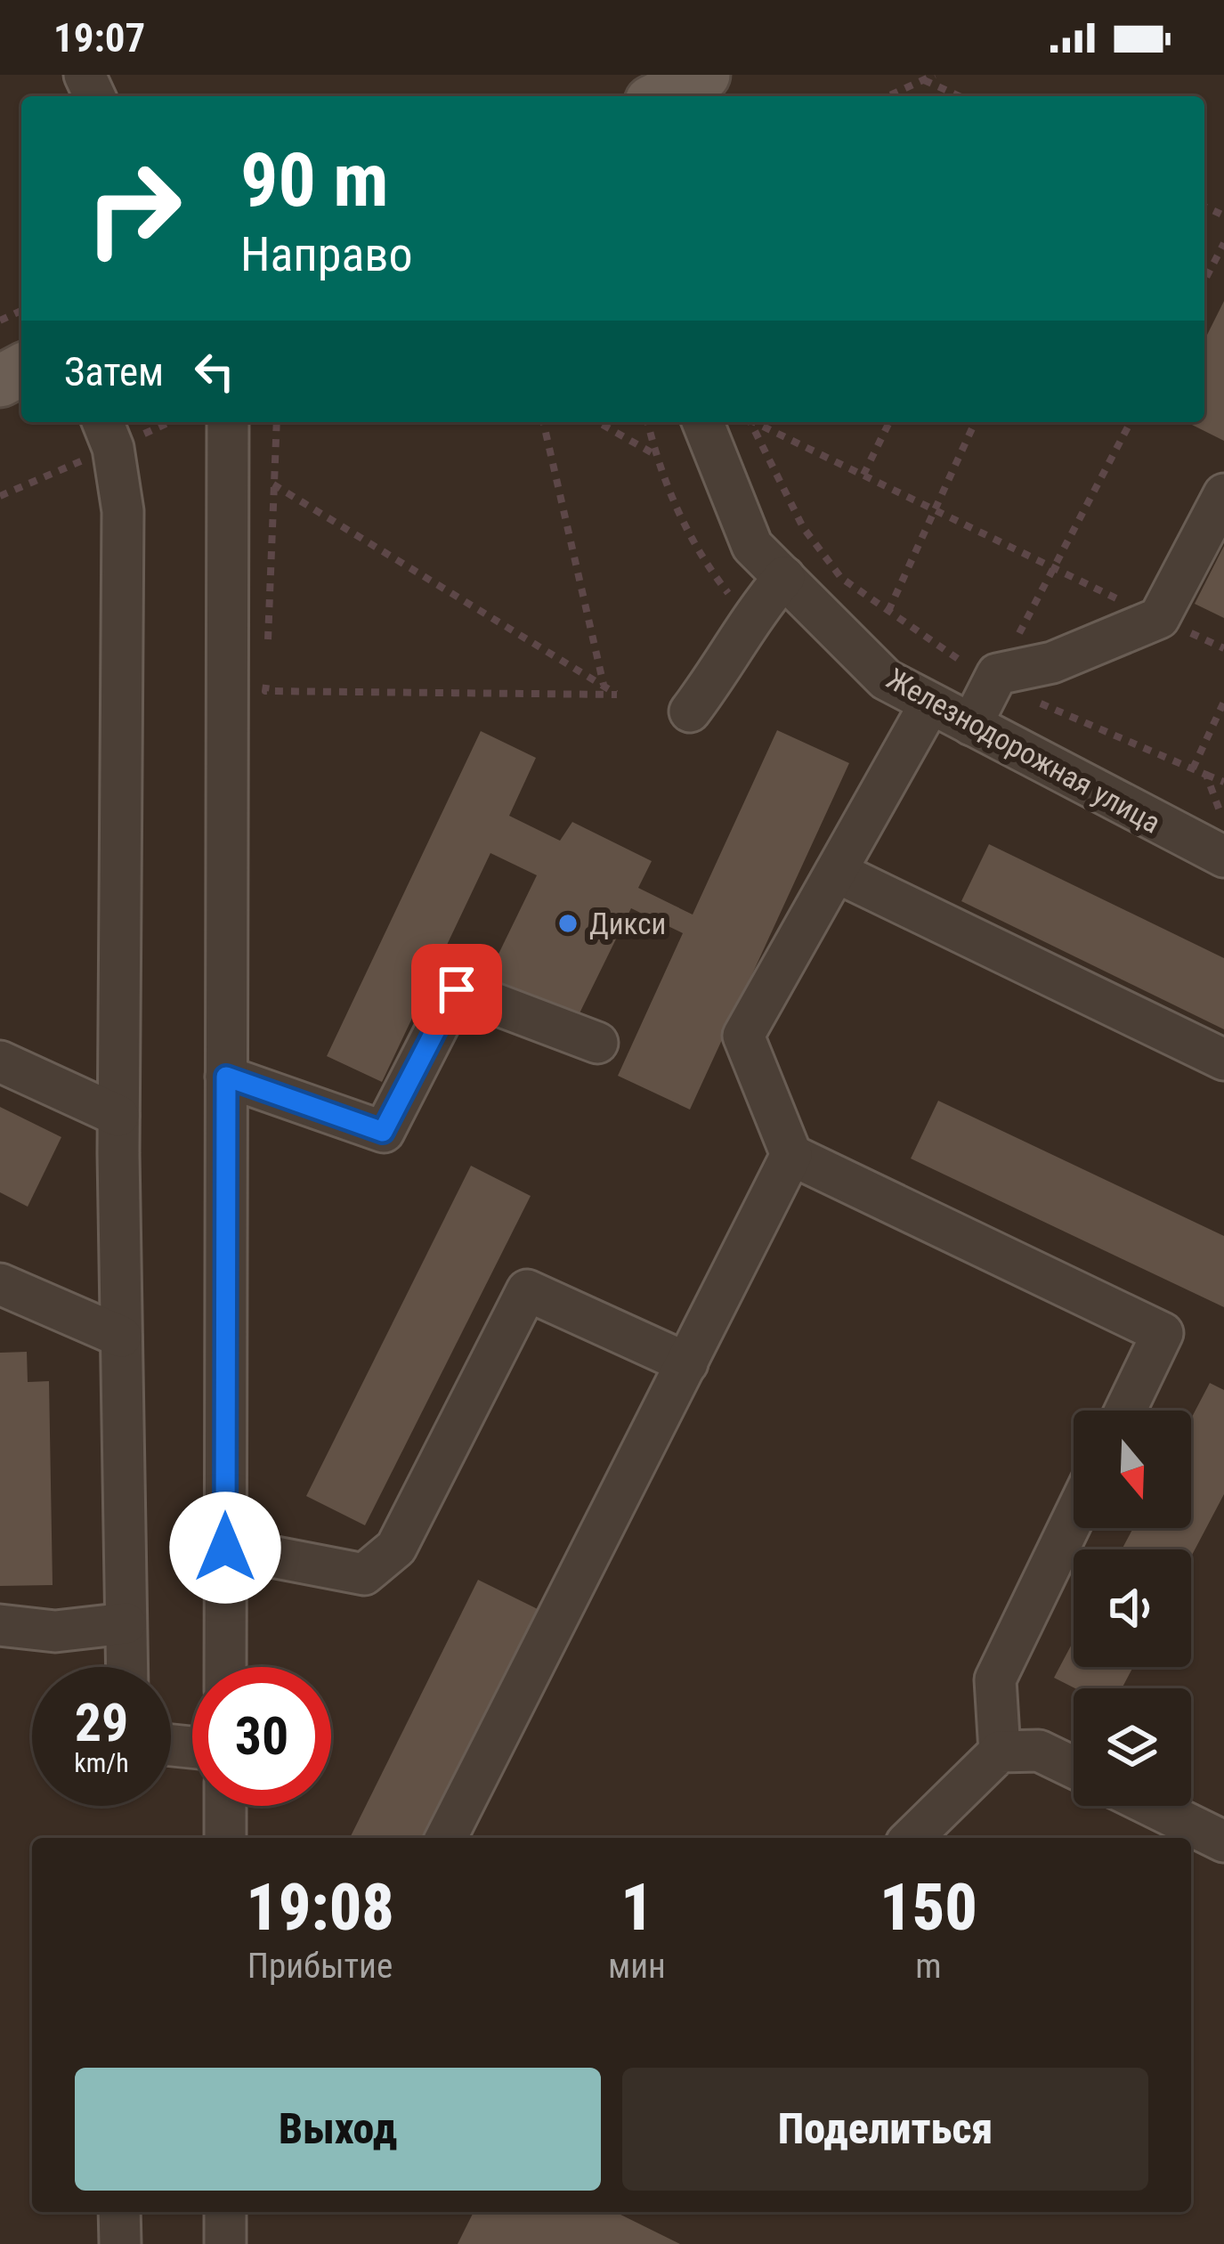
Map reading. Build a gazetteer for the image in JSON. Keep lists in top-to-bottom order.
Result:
{
  "streets": {
    "street": ["Железнодорожная улица"]
  },
  "places": ["Дикси"],
  "north": "bottom",
  "page": {
    "status": "19:07",
    "turn": ["90 m", "Направо"],
    "then": "Затем",
    "speed": "29 km/h",
    "limit": "30",
    "eta": [
      "19:08",
      "Прибытие",
      "1",
      "мин",
      "150",
      "m"
    ],
    "buttons": ["Выход", "Поделиться"]
  }
}
